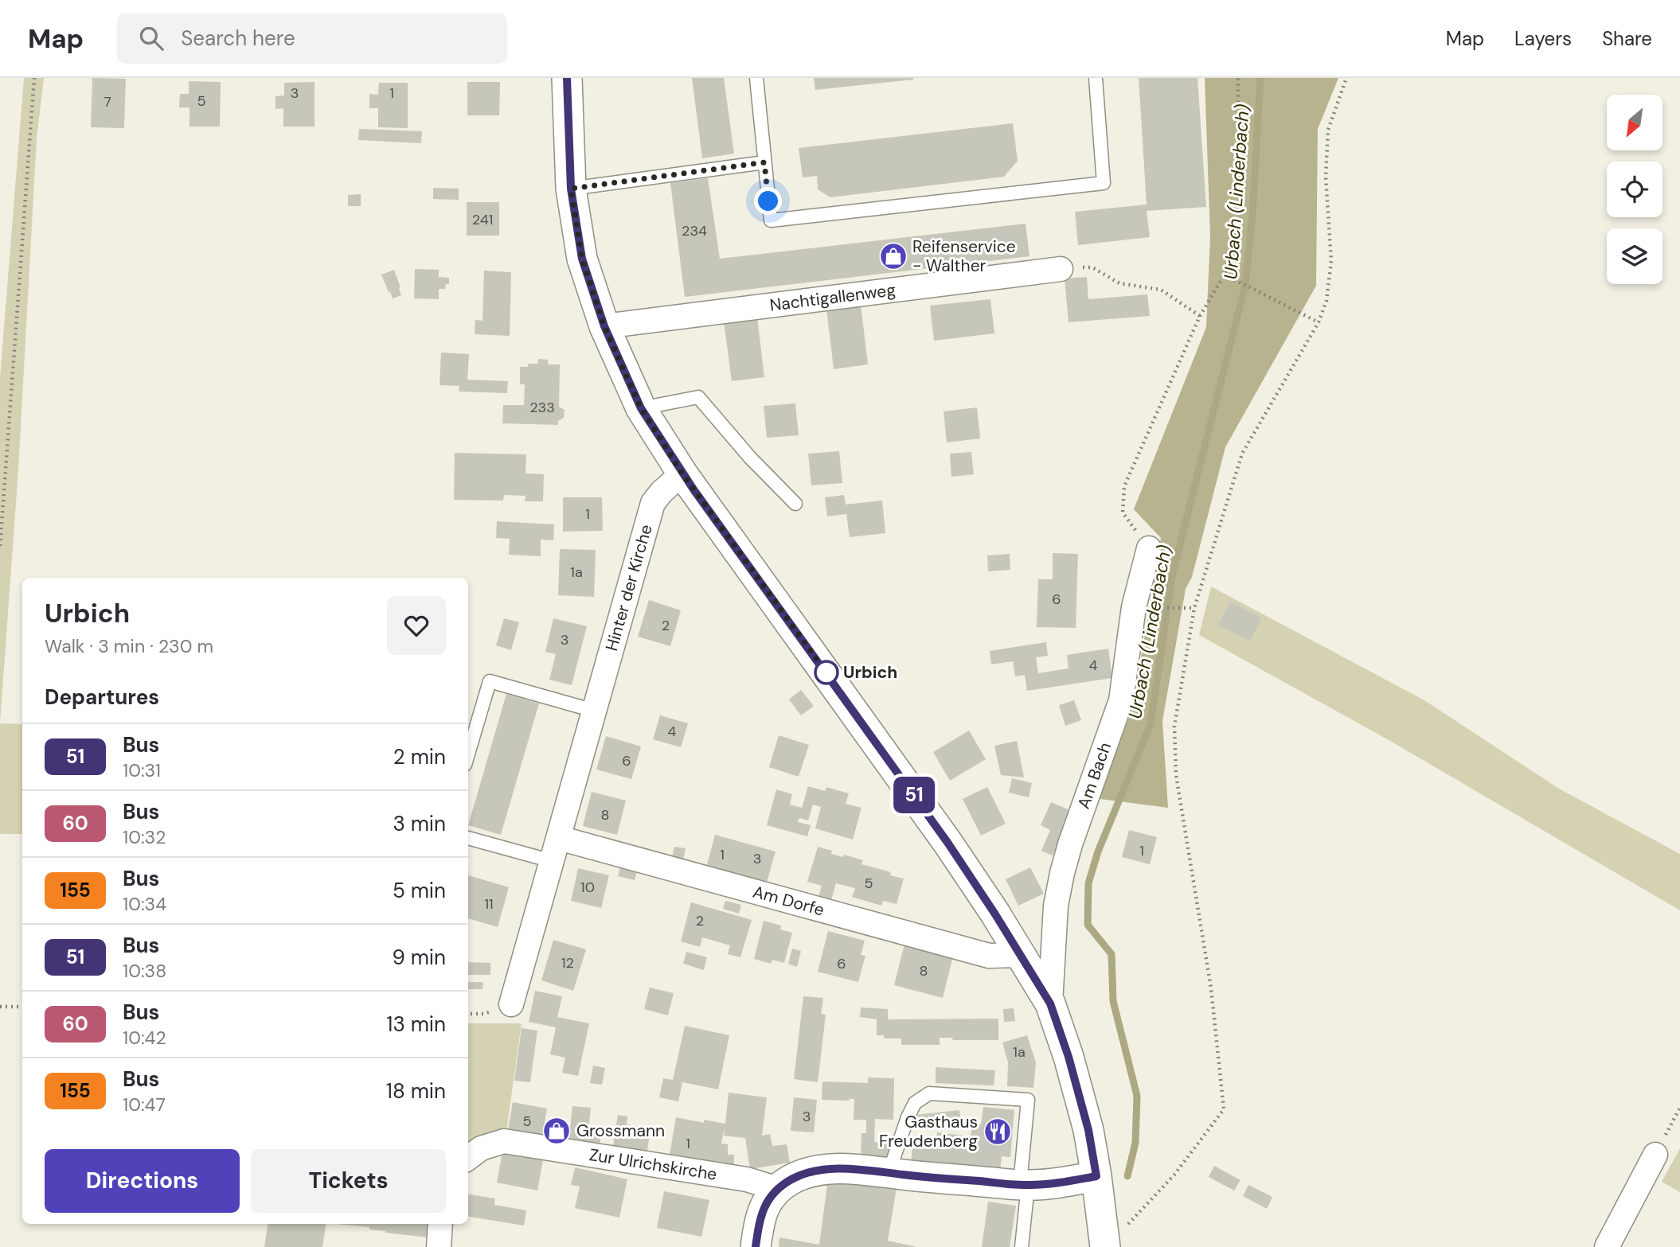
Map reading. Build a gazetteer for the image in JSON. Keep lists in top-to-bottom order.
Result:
{
  "streets": {
    "street": [
      "Nachtigallenweg",
      "Hinter der Kirche",
      "Am Bach",
      "Am Dorfe",
      "Zur Ulrichskirche"
    ]
  },
  "crossings": [
    ["Hinter der Kirche", "Am Dorfe"]
  ],
  "water": ["Urbach (Linderbach)"],
  "places": {
    "shop": ["Reifenservice - Walther", "Grossmann"],
    "other": ["Urbich"],
    "restaurant": ["Gasthaus Freudenberg"]
  },
  "lines": ["bus line 51"],
  "house_numbers": [
    "3",
    "1",
    "5",
    "7",
    "241",
    "234",
    "233",
    "1",
    "1a",
    "6",
    "2",
    "3",
    "4",
    "4",
    "6",
    "8",
    "1",
    "1",
    "3",
    "5",
    "10",
    "11",
    "2",
    "12",
    "6",
    "8",
    "1a",
    "3",
    "5",
    "1"
  ],
  "north": "bottom left",
  "page": {
    "header": "Map",
    "search": "Search here",
    "nav": ["Map", "Layers", "Share"],
    "on_map": "51",
    "heading": [
      ["Urbich", "Walk · 3 min · 230 m"],
      "Departures"
    ],
    "list": [
      {
        "mark": "51",
        "name": "Bus",
        "note": "10:31",
        "value": "2 min"
      },
      {
        "mark": "60",
        "name": "Bus",
        "note": "10:32",
        "value": "3 min"
      },
      {
        "mark": "155",
        "name": "Bus",
        "note": "10:34",
        "value": "5 min"
      },
      {
        "mark": "51",
        "name": "Bus",
        "note": "10:38",
        "value": "9 min"
      },
      {
        "mark": "60",
        "name": "Bus",
        "note": "10:42",
        "value": "13 min"
      },
      {
        "mark": "155",
        "name": "Bus",
        "note": "10:47",
        "value": "18 min"
      }
    ],
    "buttons": ["Directions", "Tickets"]
  }
}
